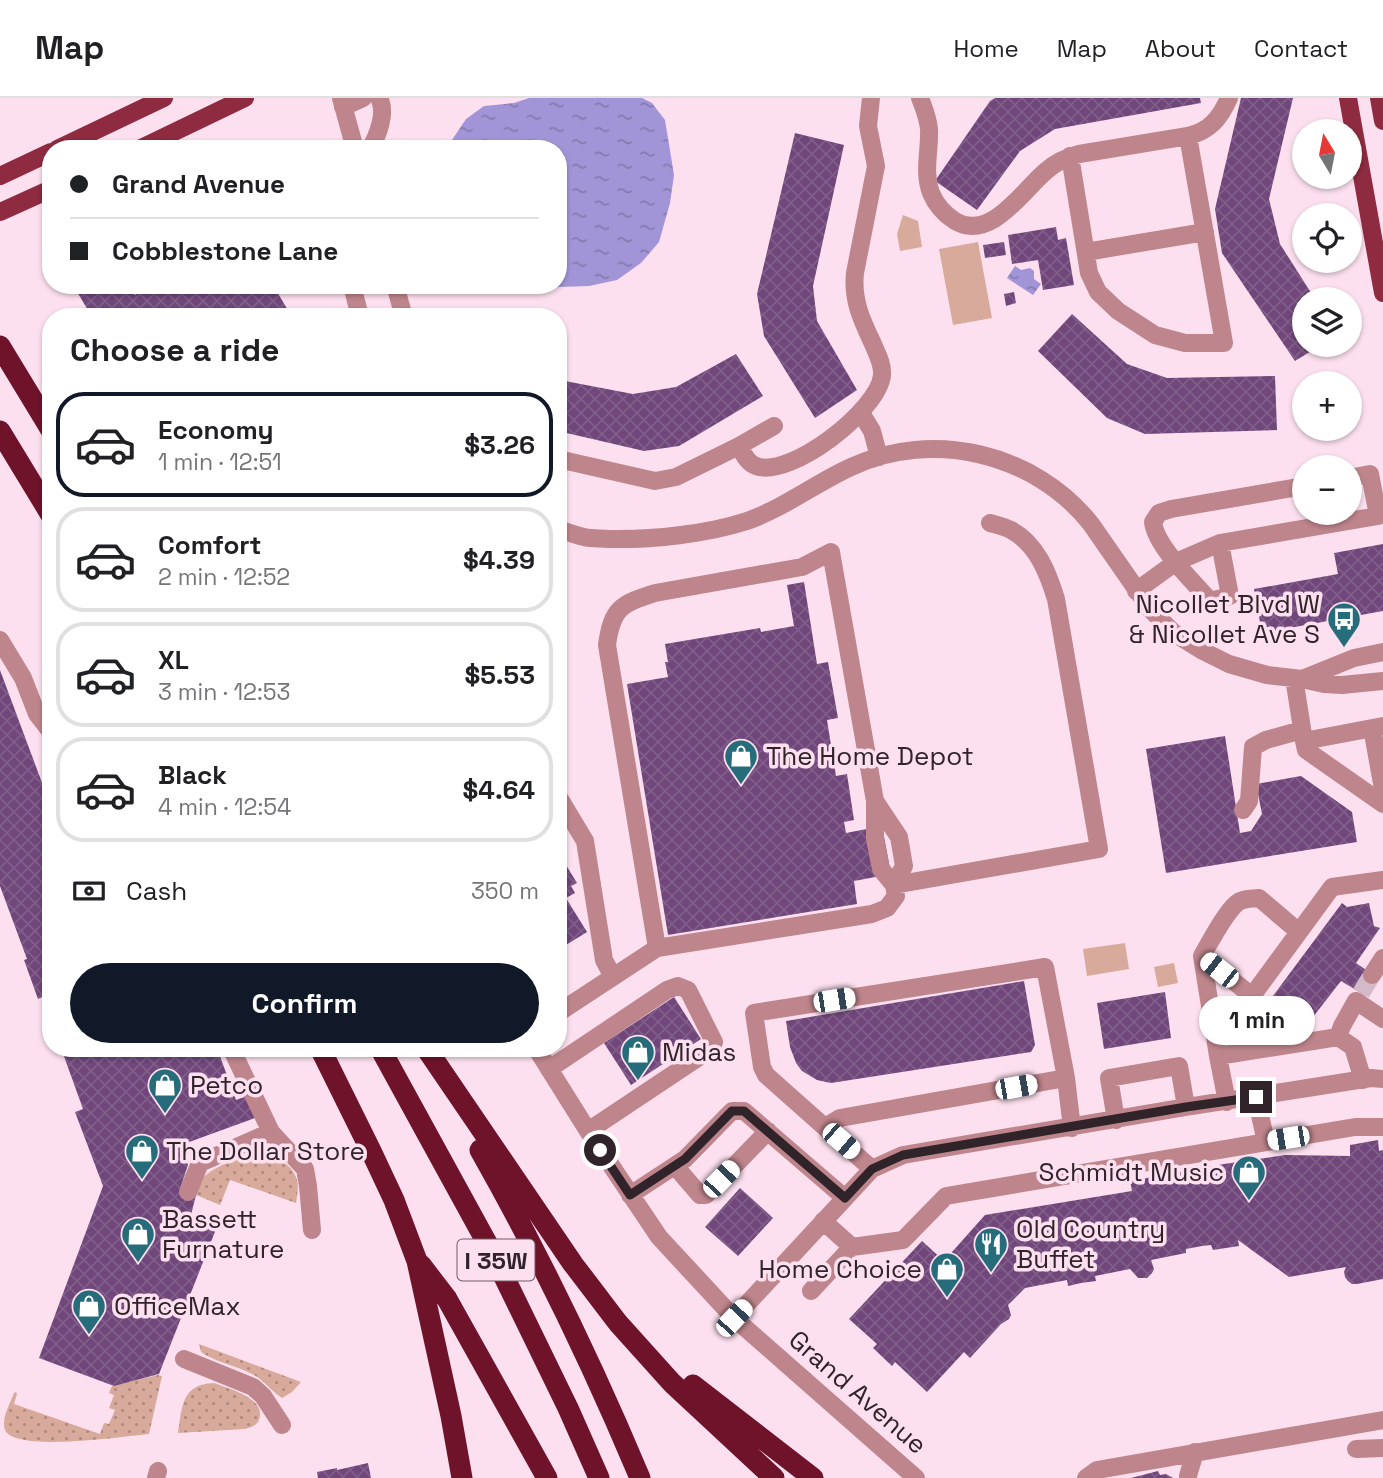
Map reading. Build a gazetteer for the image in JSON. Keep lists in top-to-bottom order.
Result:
{
  "streets": {
    "highway": ["I 35W"],
    "street": ["Grand Avenue"]
  },
  "places": {
    "bus stop": ["Nicollet Blvd W & Nicollet Ave S"],
    "shop": [
      "The Home Depot",
      "Midas",
      "Petco",
      "The Dollar Store",
      "Schmidt Music",
      "Bassett Furnature",
      "Home Choice",
      "OfficeMax"
    ],
    "restaurant": ["Old Country Buffet"]
  },
  "north": "top",
  "page": {
    "header": "Map",
    "nav": [
      "Home",
      "Map",
      "About",
      "Contact"
    ],
    "map_buttons": ["+", "−"],
    "banner": ["Grand Avenue", "Cobblestone Lane"],
    "heading": "Choose a ride",
    "list": [
      {
        "name": "Economy",
        "note": "1 min · 12:51",
        "value": "$3.26"
      },
      {
        "name": "Comfort",
        "note": "2 min · 12:52",
        "value": "$4.39"
      },
      {
        "name": "XL",
        "note": "3 min · 12:53",
        "value": "$5.53"
      },
      {
        "name": "Black",
        "note": "4 min · 12:54",
        "value": "$4.64"
      }
    ],
    "pay": ["Cash", "350 m"],
    "buttons": "Confirm",
    "bubble": "1 min"
  }
}
